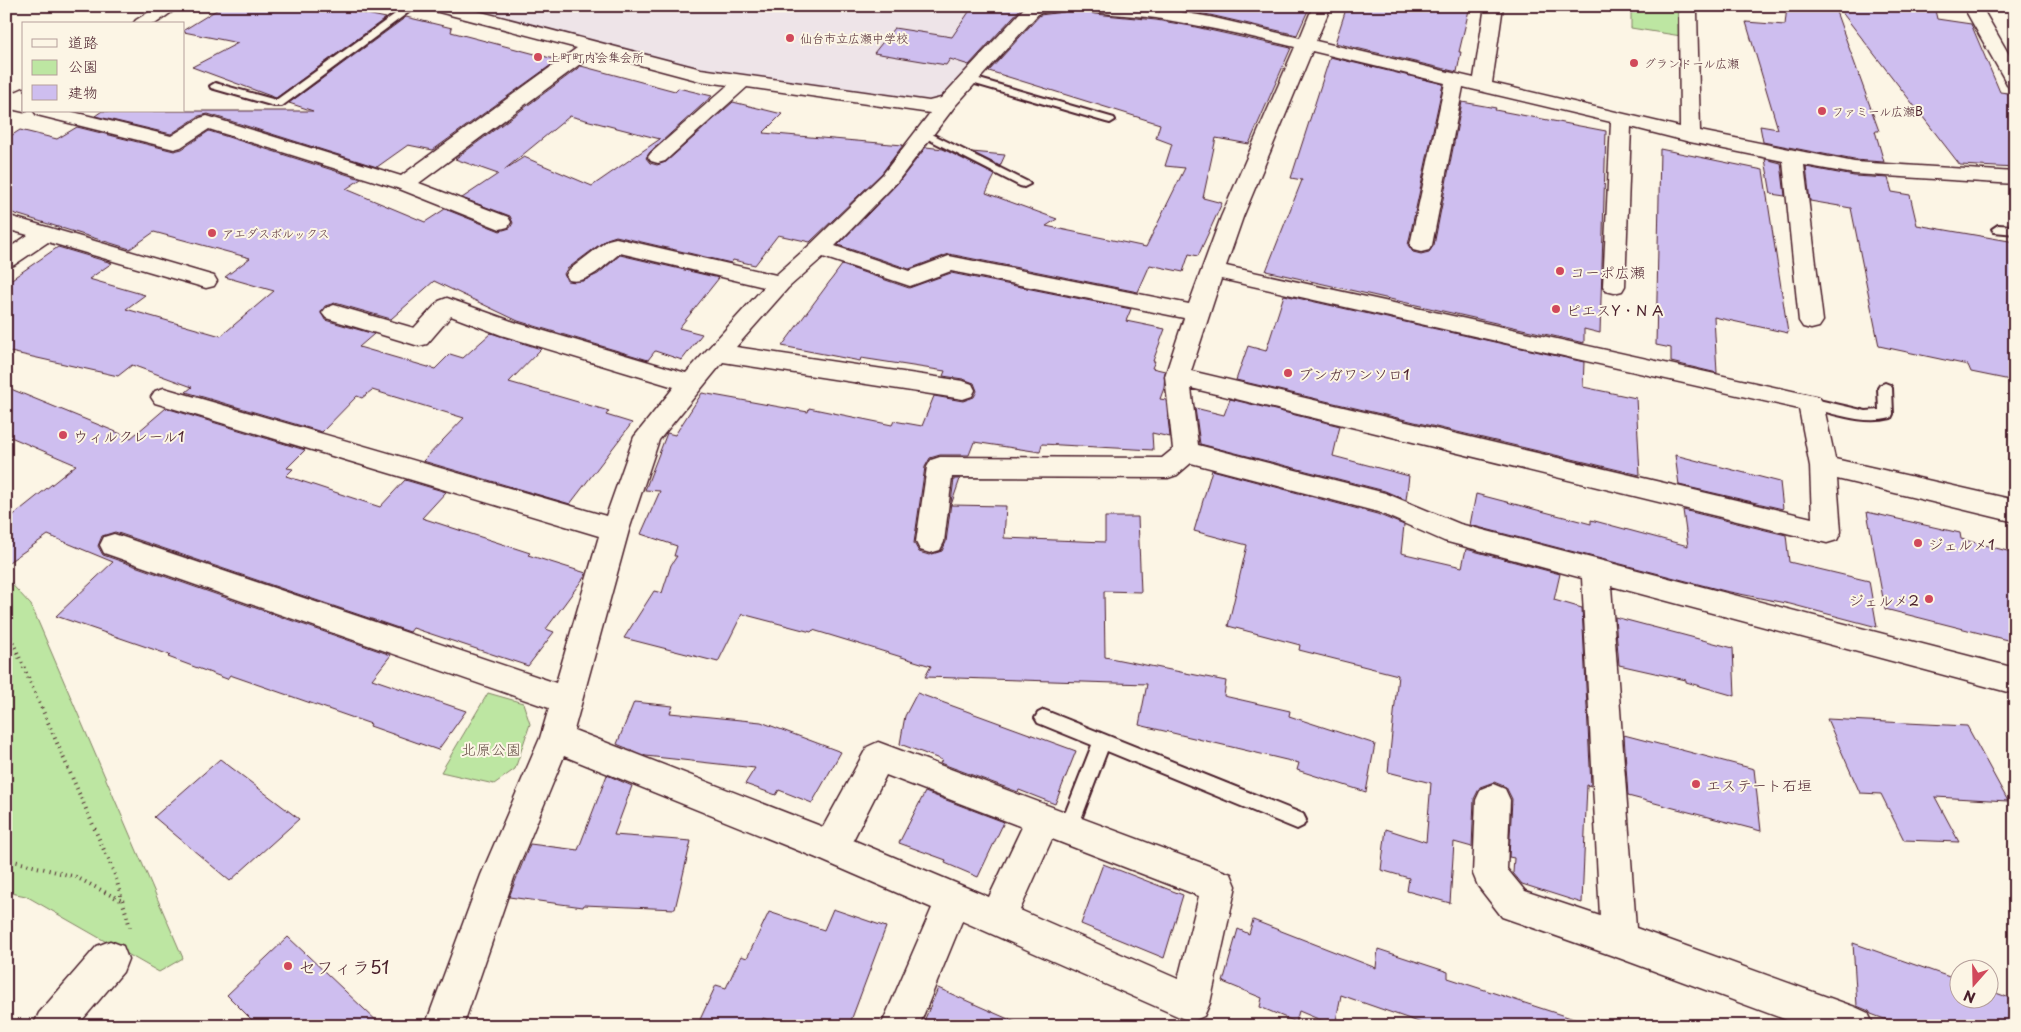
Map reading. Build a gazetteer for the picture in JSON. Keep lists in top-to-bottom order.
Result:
{
  "parks": ["北原公園"],
  "places": [
    "仙台市立広瀬中学校",
    "上町町内会集会所",
    "グランドール広瀬",
    "ファミール広瀬B",
    "アエダスボルックス",
    "コーポ広瀬",
    "ピエスY・N A",
    "ブンガワンソロ1",
    "ウィルクレール1",
    "ジェルメ1",
    "ジェルメ2",
    "エステート石垣",
    "セフィラ51"
  ],
  "legend": ["道路", "公園", "建物"],
  "north": "bottom"
}
